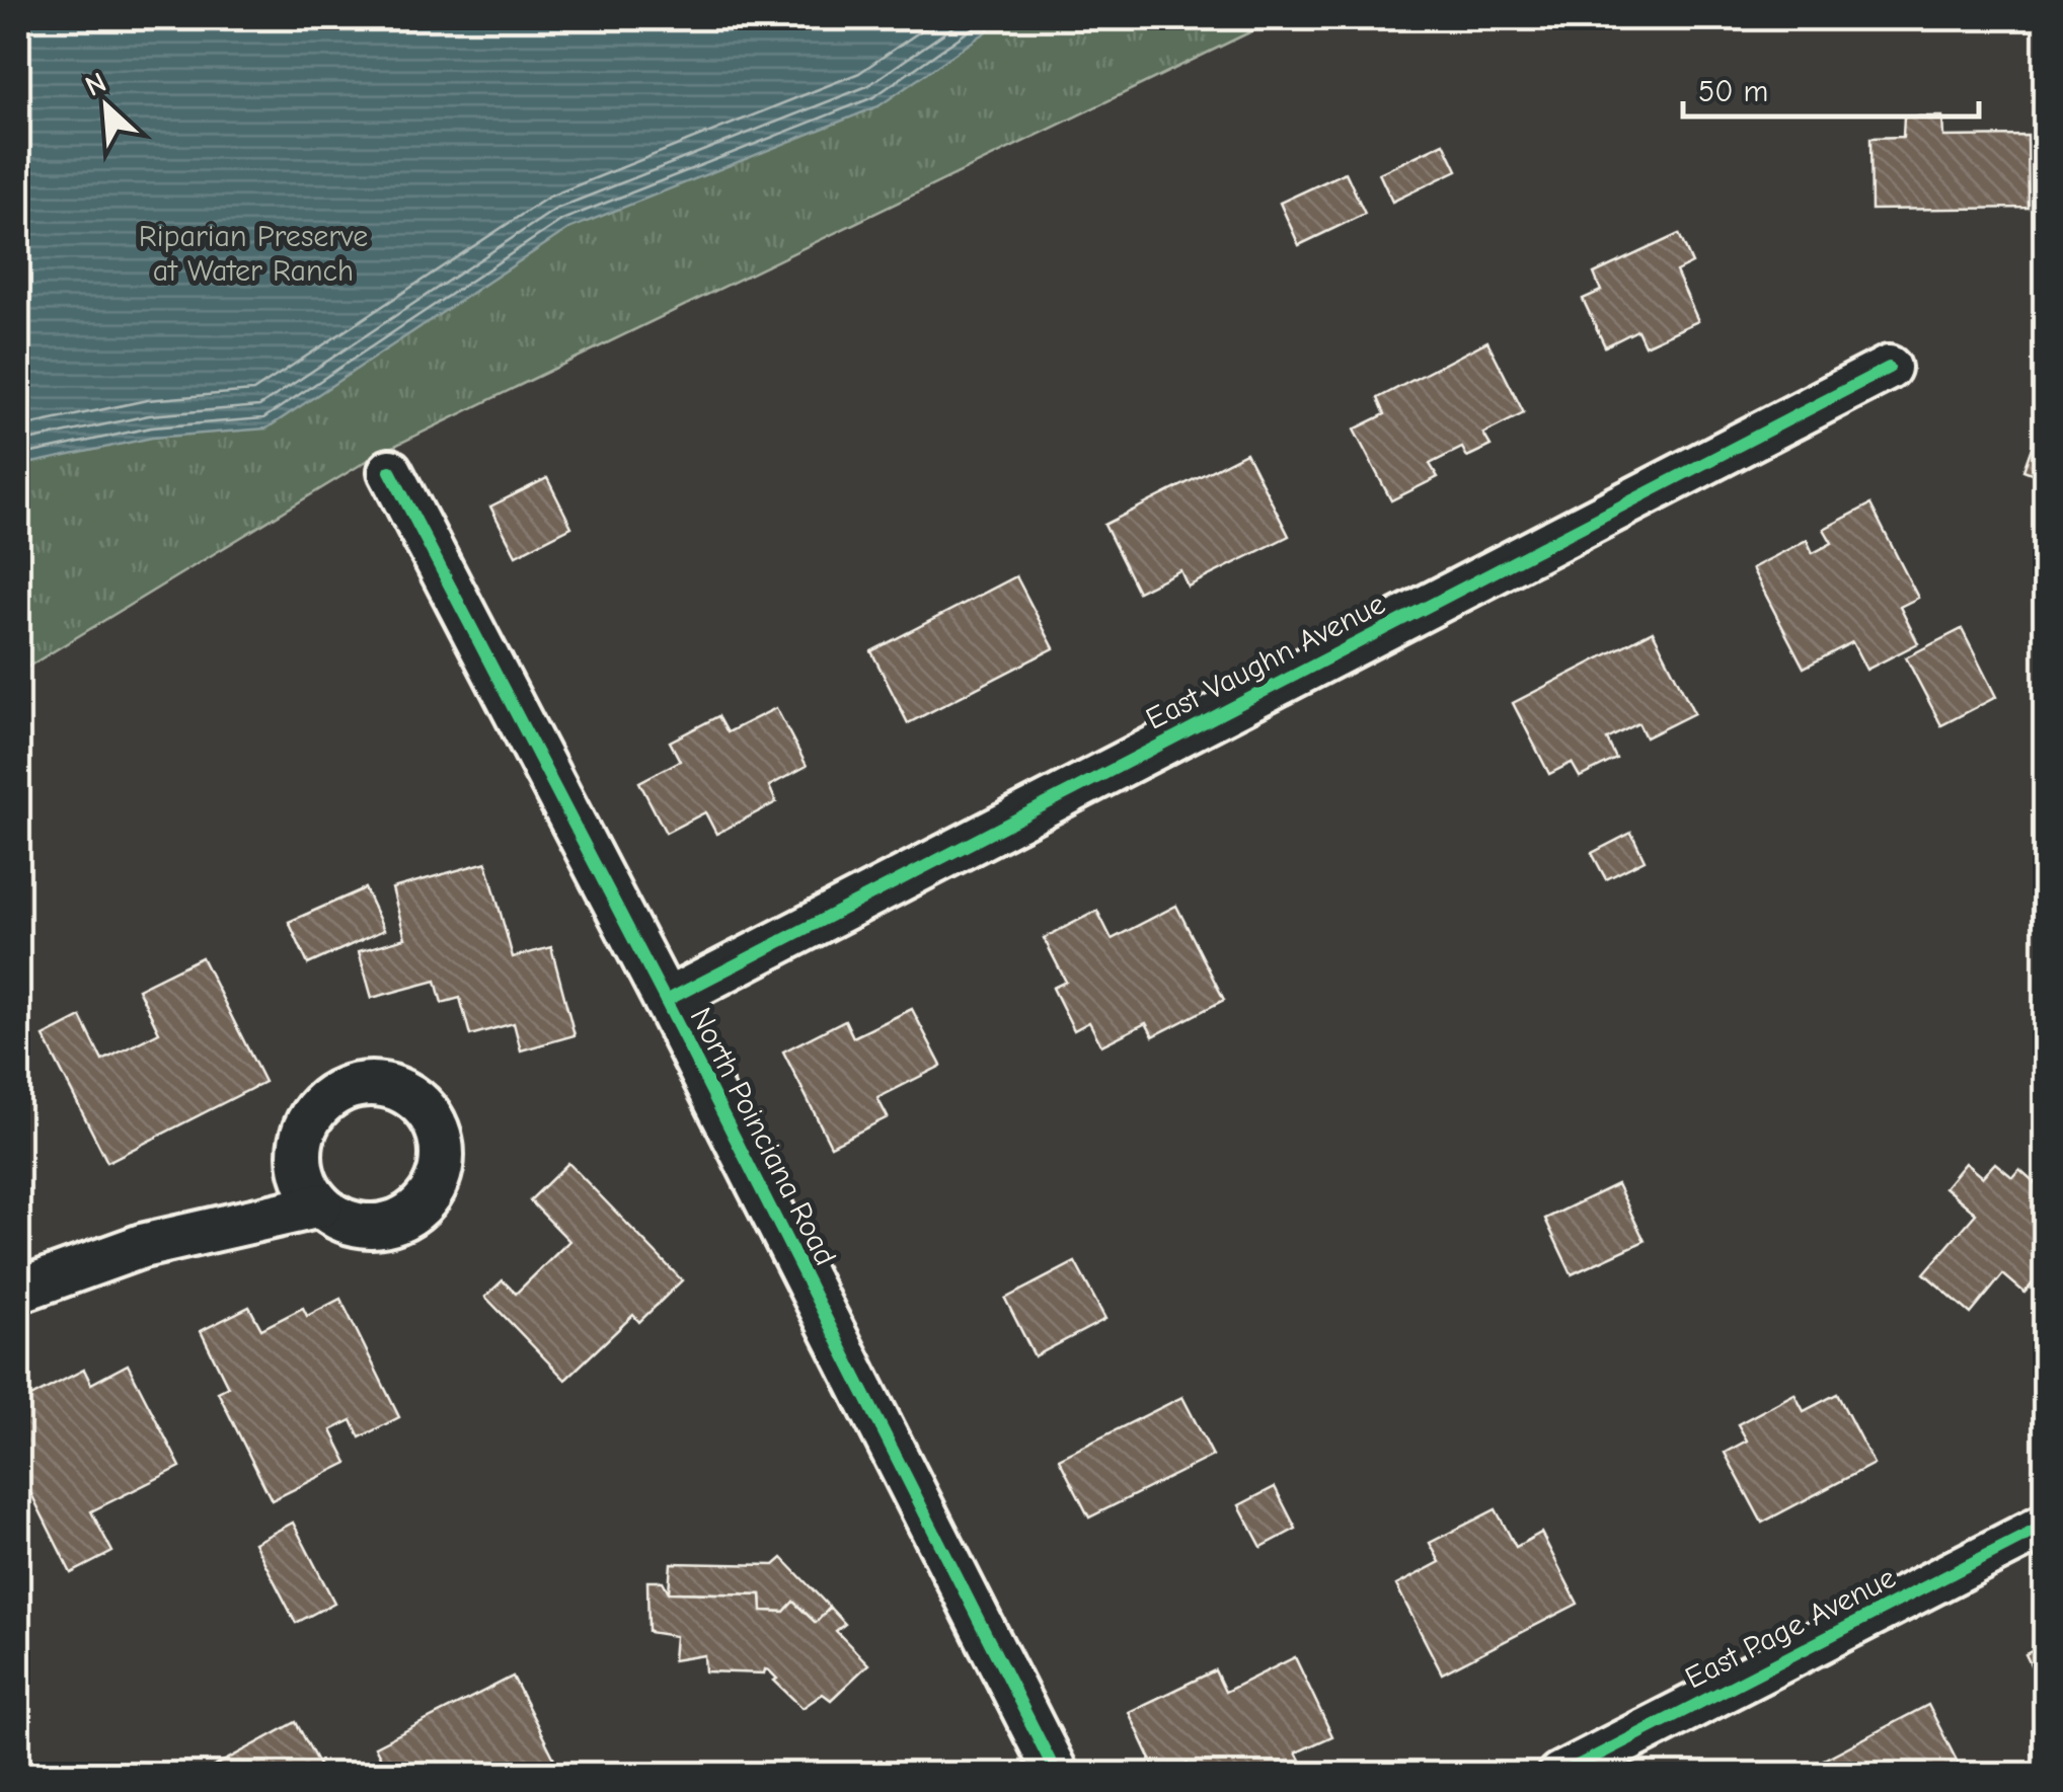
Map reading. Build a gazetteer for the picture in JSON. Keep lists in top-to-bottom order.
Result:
{
  "streets": {
    "street": ["East Vaughn Avenue", "North Poinciana Road", "East Page Avenue"]
  },
  "crossings": [
    ["East Vaughn Avenue", "North Poinciana Road"]
  ],
  "parks": ["Riparian Preserve at Water Ranch"],
  "scale_bar": "50 m",
  "north": "top left"
}
